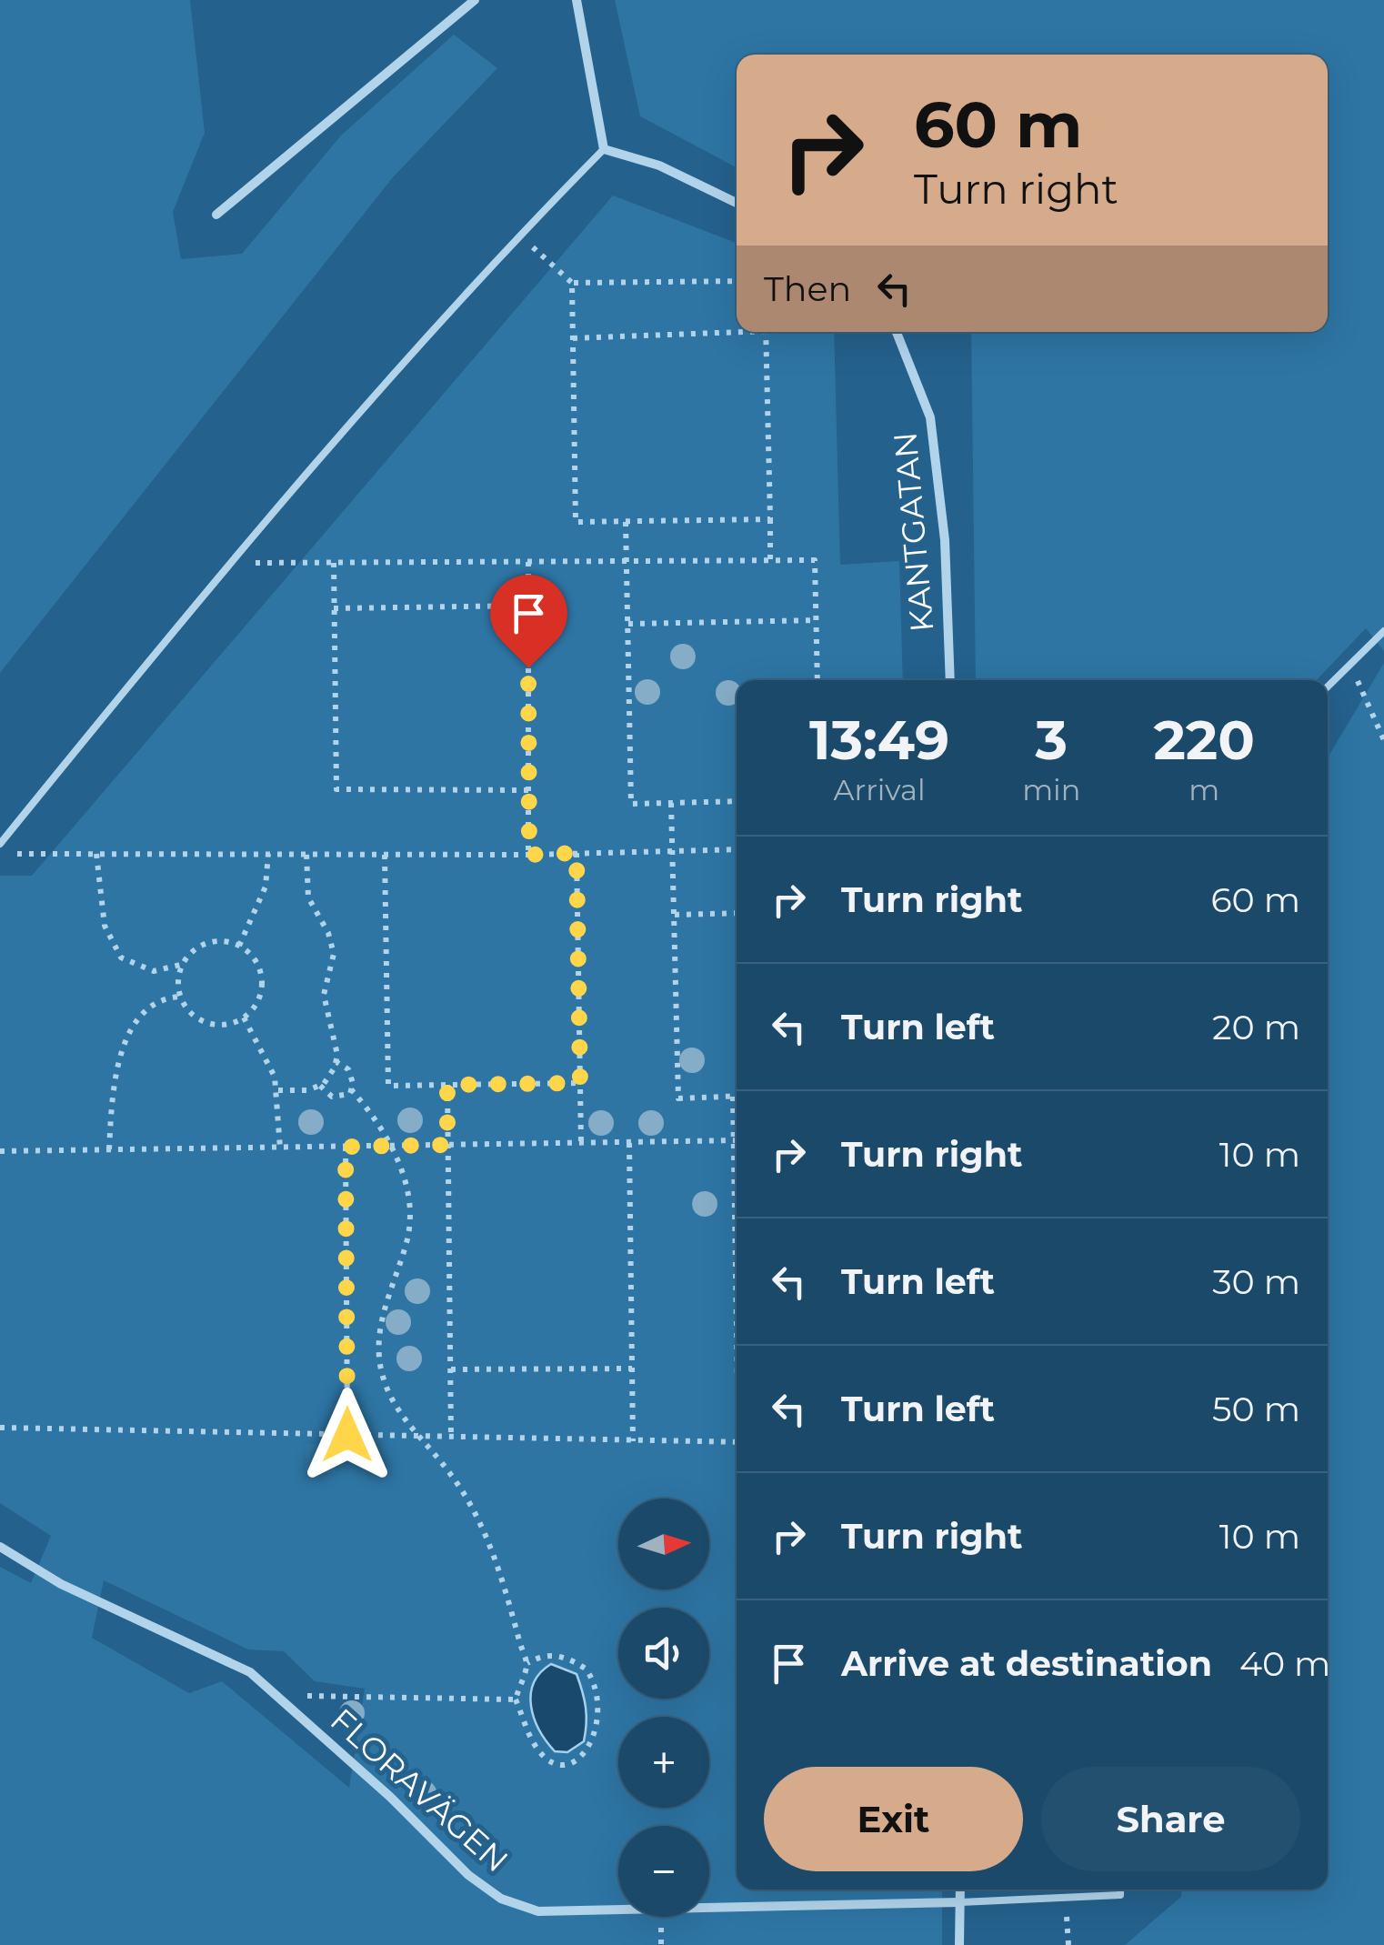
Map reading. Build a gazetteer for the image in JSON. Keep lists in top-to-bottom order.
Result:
{
  "streets": {
    "street": ["KANTGATAN", "FLORAVÄGEN"]
  },
  "north": "right",
  "page": {
    "turn": ["60 m", "Turn right"],
    "then": "Then",
    "eta": [
      "13:49",
      "Arrival",
      "3",
      "min",
      "220",
      "m"
    ],
    "list": [
      {
        "name": "Turn right",
        "value": "60 m"
      },
      {
        "name": "Turn left",
        "value": "20 m"
      },
      {
        "name": "Turn right",
        "value": "10 m"
      },
      {
        "name": "Turn left",
        "value": "30 m"
      },
      {
        "name": "Turn left",
        "value": "50 m"
      },
      {
        "name": "Turn right",
        "value": "10 m"
      },
      {
        "name": "Arrive at destination",
        "value": "40 m"
      }
    ],
    "map_buttons": ["+", "−"],
    "buttons": ["Exit", "Share"]
  }
}
